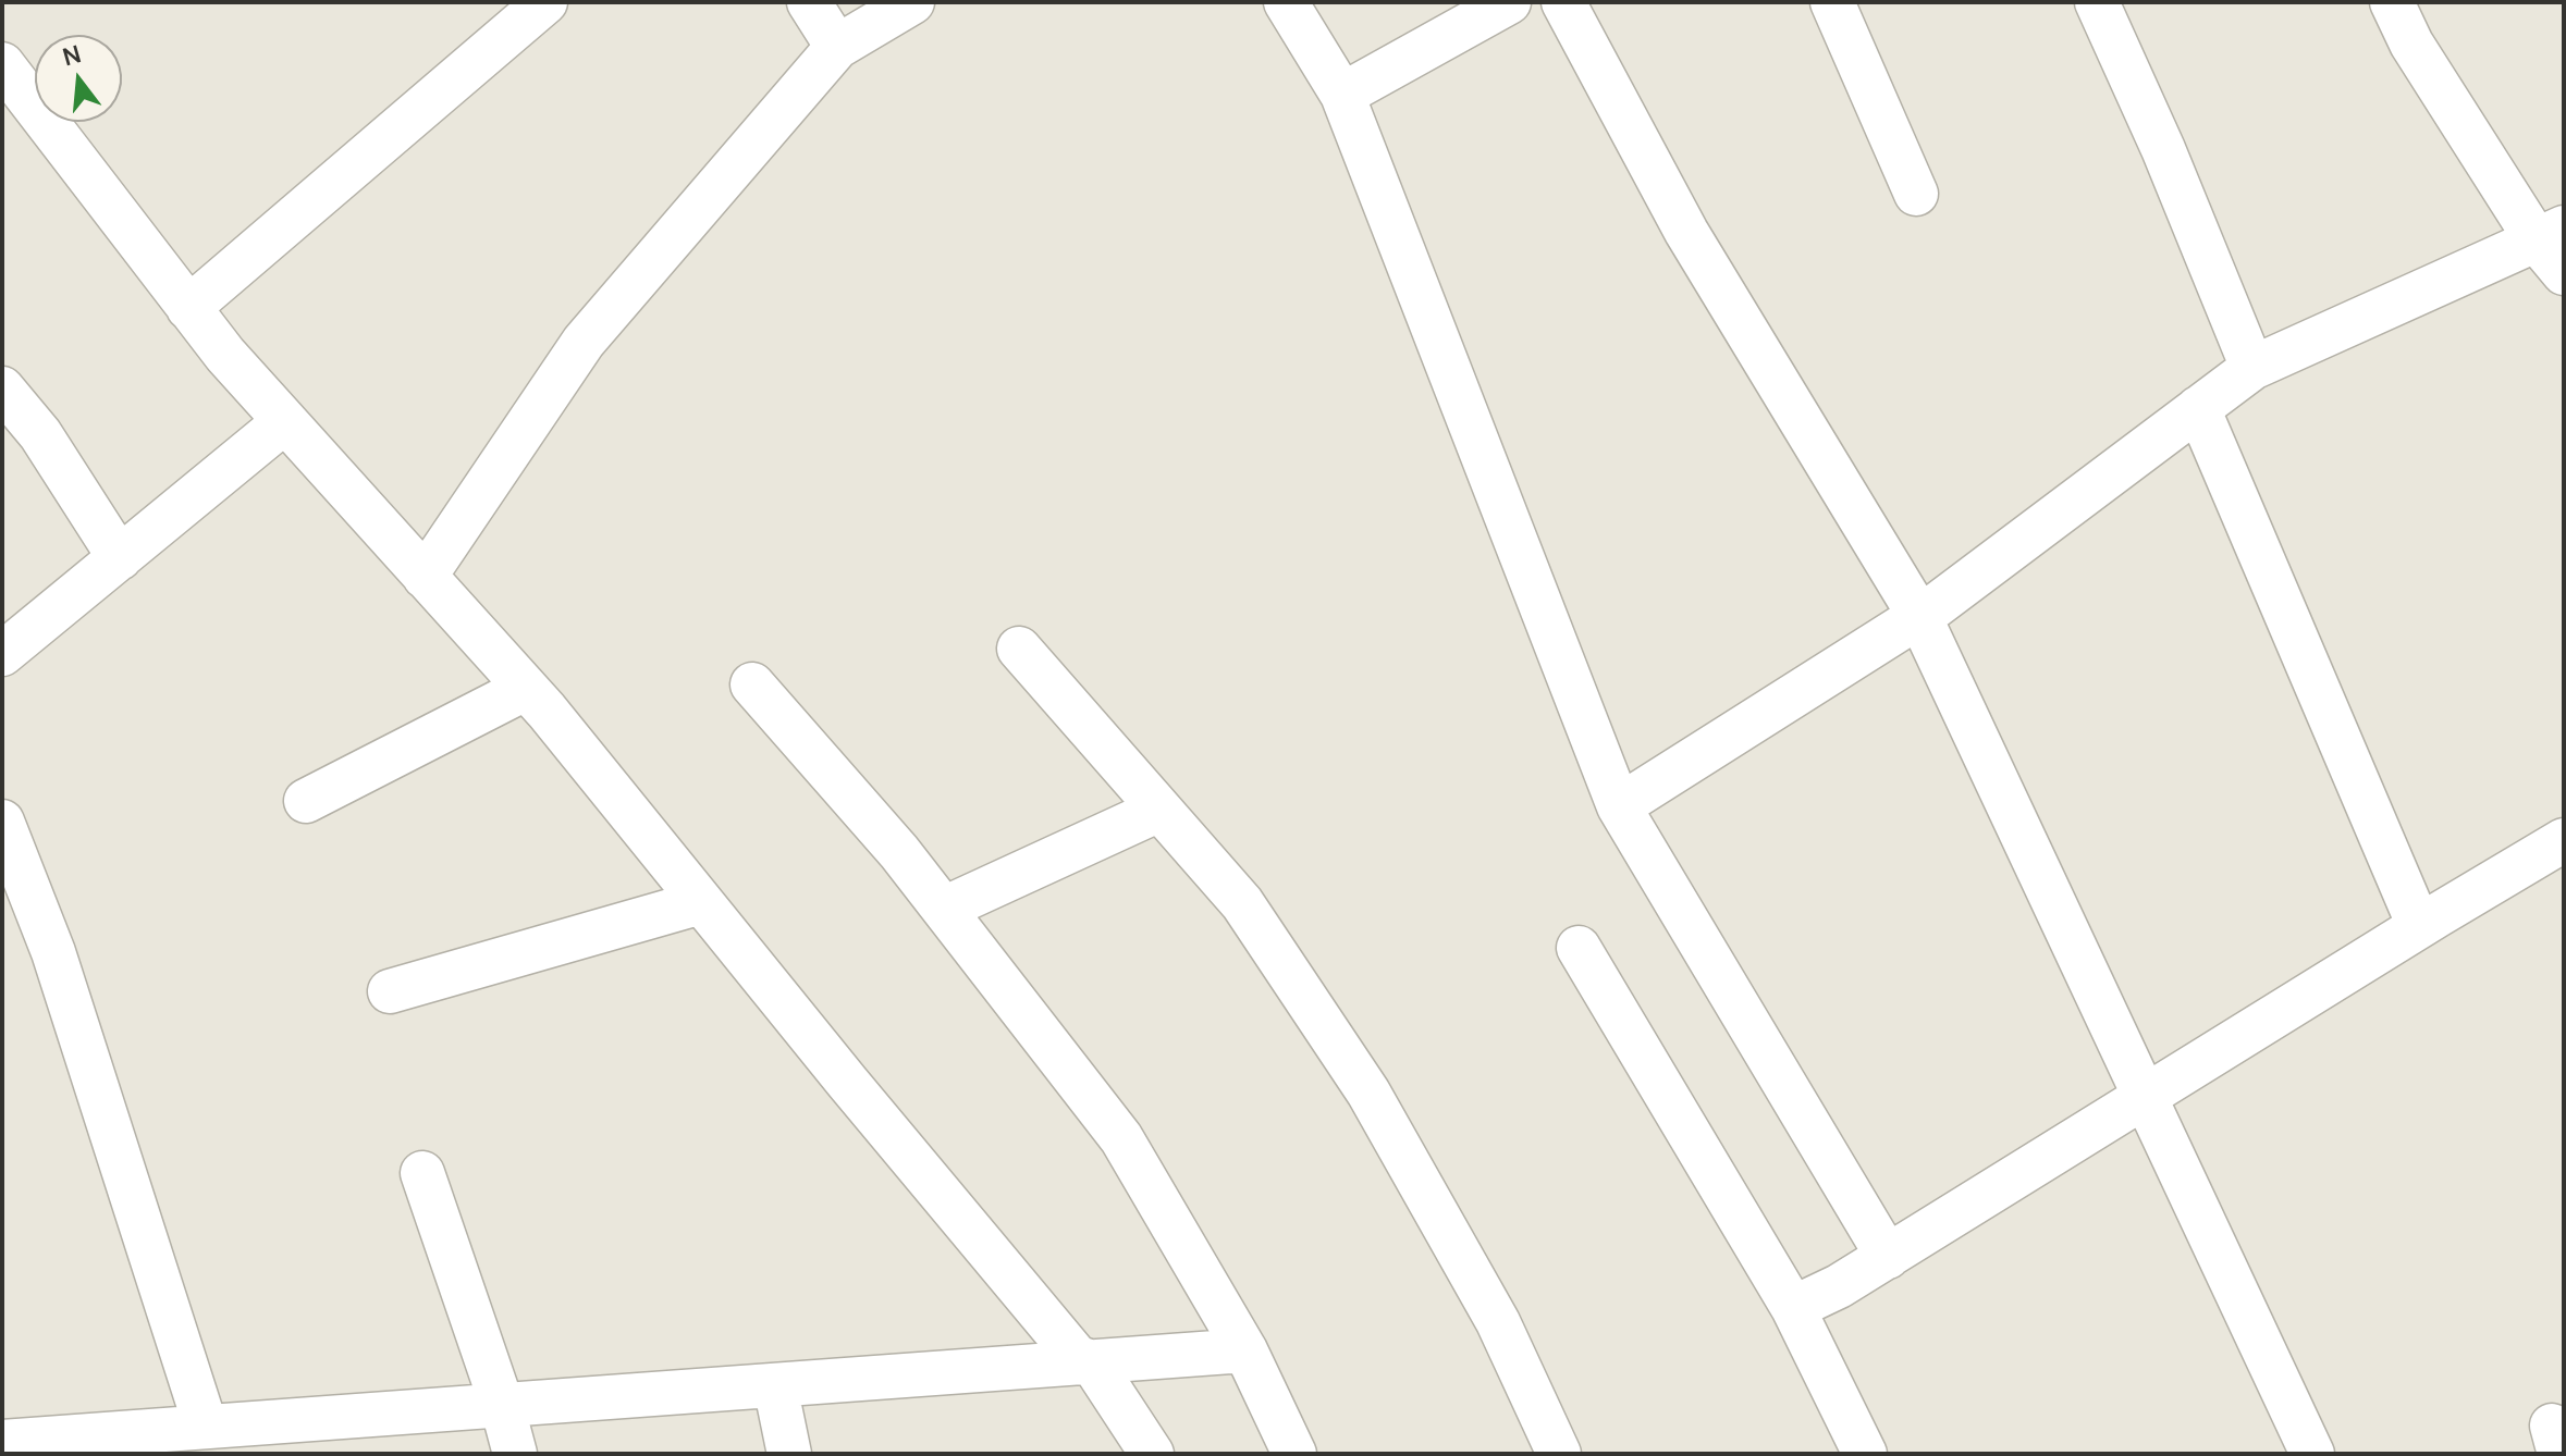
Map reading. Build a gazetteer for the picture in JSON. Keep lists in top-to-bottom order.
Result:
{
  "north": "top"
}
